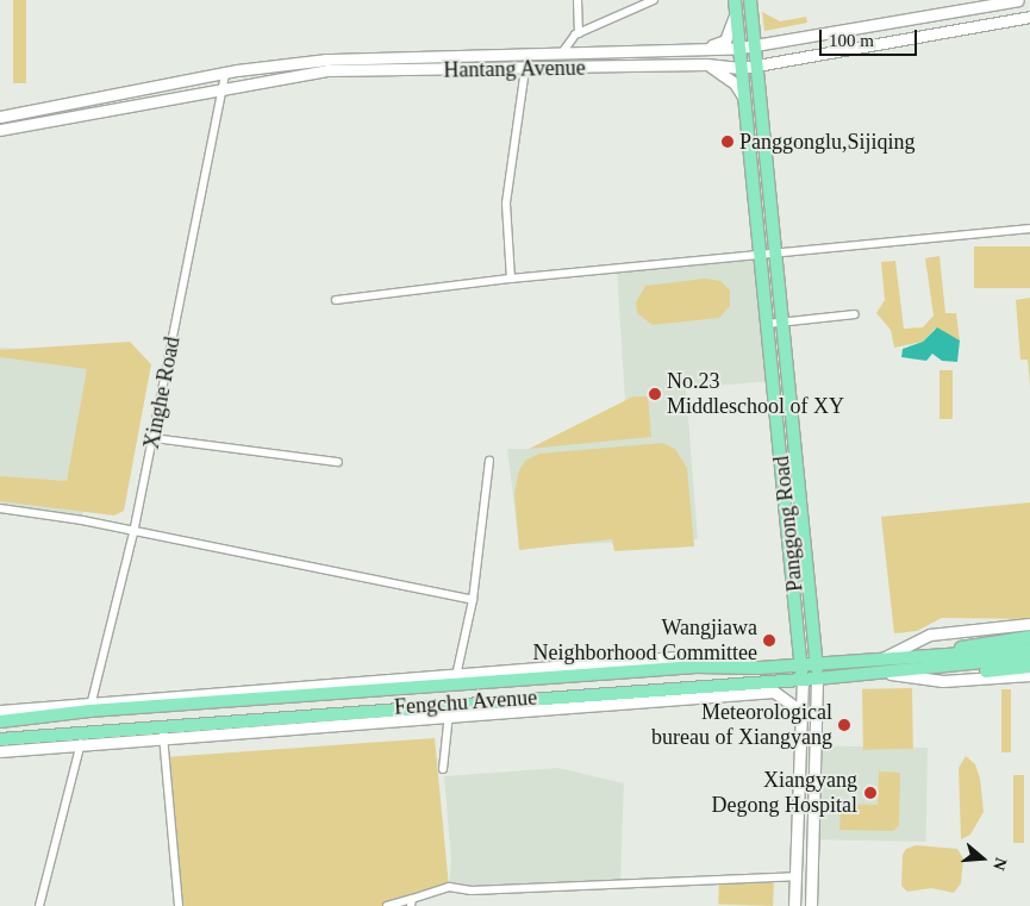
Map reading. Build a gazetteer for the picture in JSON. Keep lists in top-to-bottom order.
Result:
{
  "streets": {
    "main road": ["Hantang Avenue", "Panggong Road", "Fengchu Avenue"],
    "street": ["Xinghe Road"]
  },
  "crossings": [
    ["Hantang Avenue", "Xinghe Road"],
    ["Hantang Avenue", "Panggong Road"],
    ["Xinghe Road", "Fengchu Avenue"],
    ["Panggong Road", "Fengchu Avenue"]
  ],
  "places": [
    "Panggonglu,Sijiqing",
    "No.23 Middleschool of XY",
    "Wangjiawa Neighborhood Committee",
    "Meteorological bureau of Xiangyang",
    "Xiangyang Degong Hospital"
  ],
  "scale_bar": "100 m",
  "north": "right"
}
